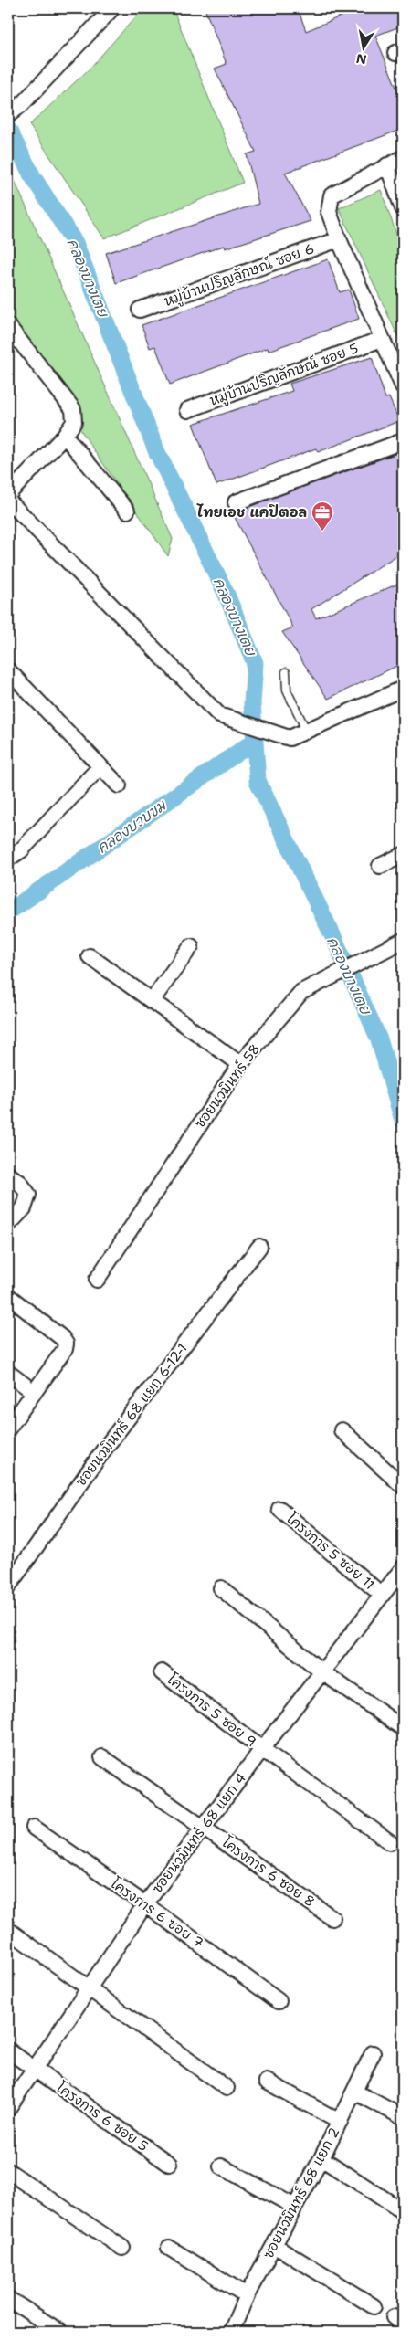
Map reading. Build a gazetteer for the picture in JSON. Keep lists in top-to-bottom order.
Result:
{
  "streets": {
    "street": [
      "หมู่บ้านปริญลักษณ์ ซอย 6",
      "หมู่บ้านปริญลักษณ์ ซอย 5",
      "ซอยนวมินทร์ 58",
      "ซอยนวมินทร์ 68 แยก 6-12-1",
      "โครงการ 5 ซอย 11",
      "โครงการ 5 ซอย 9",
      "ซอยนวมินทร์ 68 แยก 4",
      "โครงการ 6 ซอย 8",
      "โครงการ 6 ซอย 7",
      "โครงการ 6 ซอย 5",
      "ซอยนวมินทร์ 68 แยก 2"
    ]
  },
  "crossings": [
    ["โครงการ 5 ซอย 11", "ซอยนวมินทร์ 68 แยก 4"],
    ["โครงการ 5 ซอย 9", "ซอยนวมินทร์ 68 แยก 4"],
    ["ซอยนวมินทร์ 68 แยก 4", "โครงการ 6 ซอย 8"],
    ["ซอยนวมินทร์ 68 แยก 4", "โครงการ 6 ซอย 7"],
    ["ซอยนวมินทร์ 68 แยก 4", "โครงการ 6 ซอย 5"]
  ],
  "water": ["คลองบางเตย", "คลองบวบขม"],
  "places": {
    "office": ["ไทยเอช แคปิตอล"]
  },
  "north": "bottom"
}
